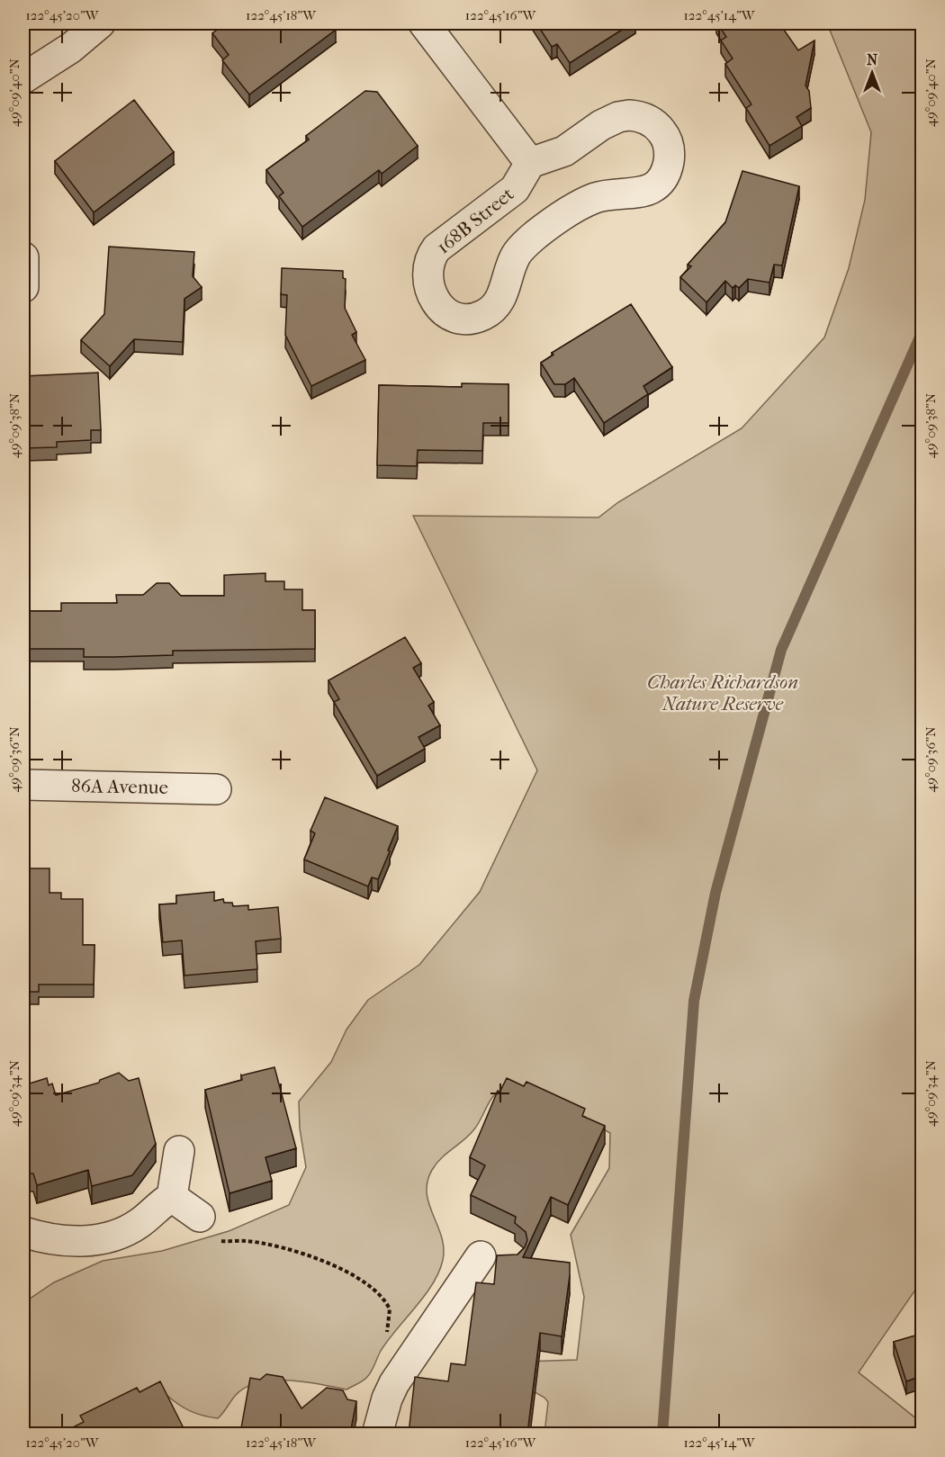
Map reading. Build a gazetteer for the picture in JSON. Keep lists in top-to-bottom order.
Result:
{
  "streets": {
    "street": ["168B Street", "86A Avenue"]
  },
  "parks": ["Charles Richardson Nature Reserve"],
  "north": "top",
  "coordinates": [
    "122°45'20\"W",
    "122°45'18\"W",
    "122°45'16\"W",
    "122°45'14\"W",
    "49°09'40\"N",
    "49°09'38\"N",
    "49°09'36\"N",
    "49°09'34\"N"
  ]
}
